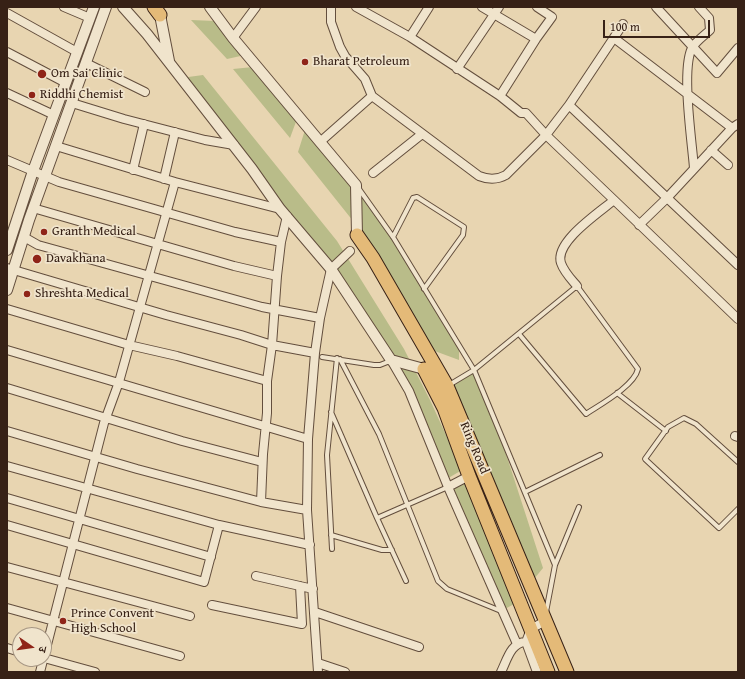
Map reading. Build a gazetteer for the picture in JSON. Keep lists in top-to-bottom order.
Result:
{
  "streets": {
    "main road": ["Ring Road"]
  },
  "places": [
    "Bharat Petroleum",
    "Om Sai Clinic",
    "Riddhi Chemist",
    "Granth Medical",
    "Davakhana",
    "Shreshta Medical",
    "Prince Convent High School"
  ],
  "scale_bar": "100 m",
  "north": "right"
}
